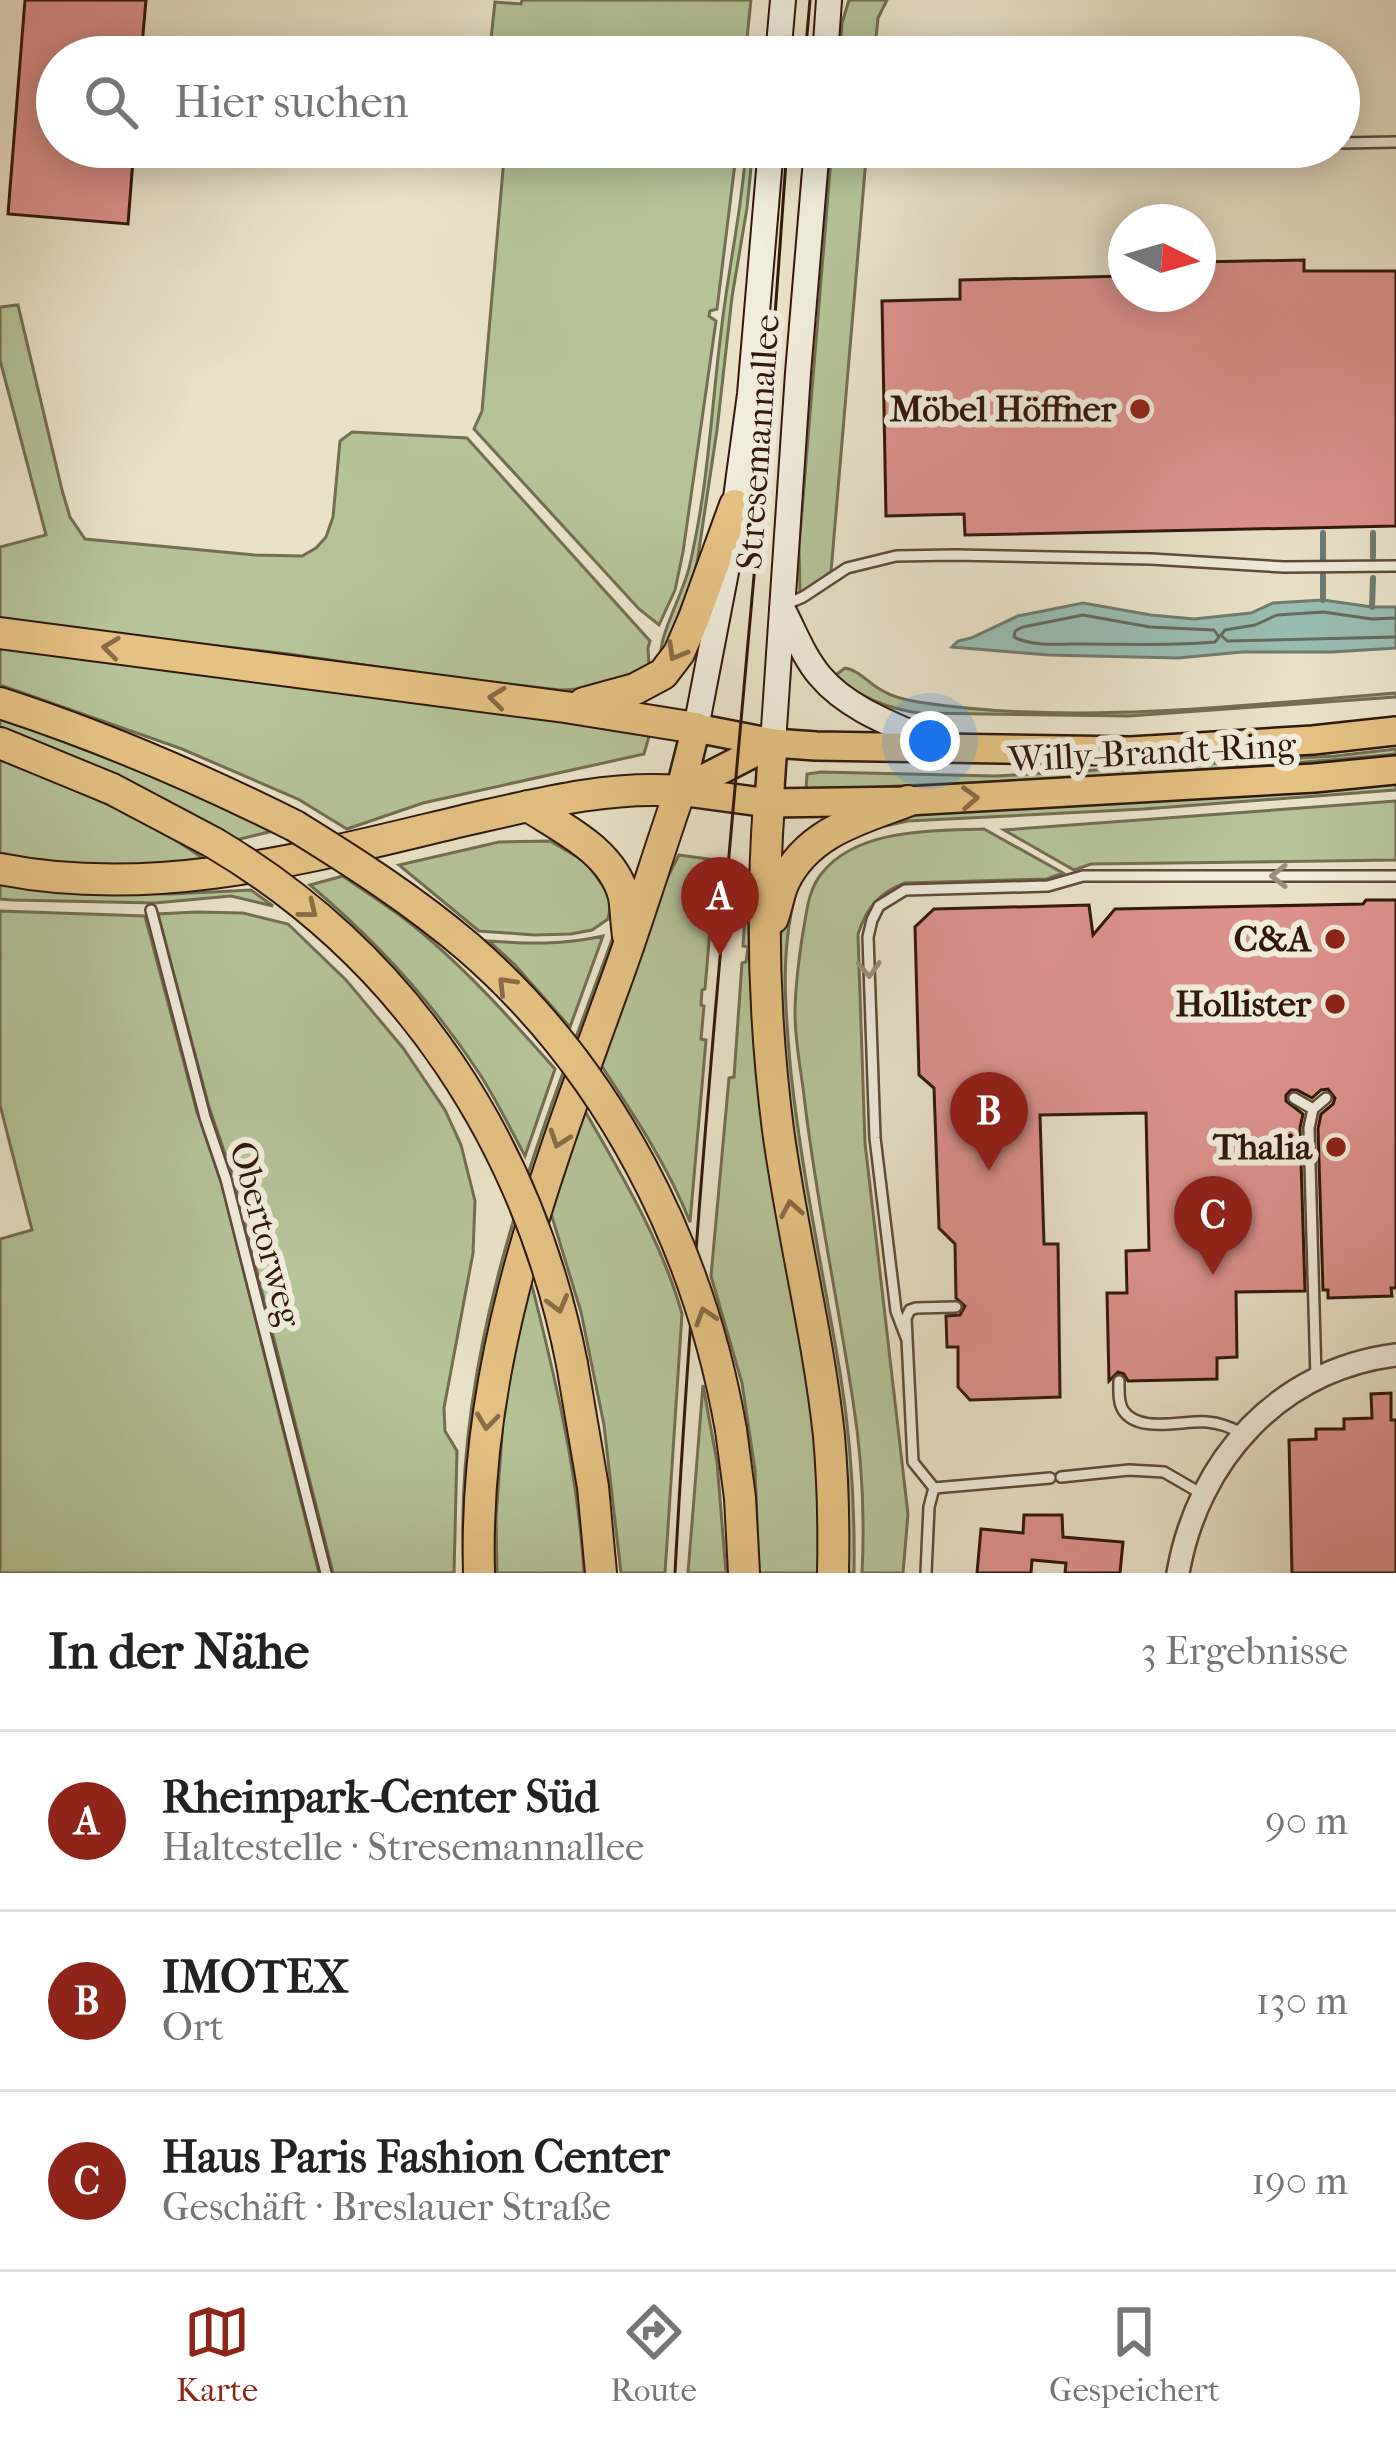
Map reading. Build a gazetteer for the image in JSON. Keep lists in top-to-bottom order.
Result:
{
  "streets": {
    "main road": ["Stresemannallee", "Willy-Brandt-Ring"],
    "lane": ["Obertorweg"]
  },
  "crossings": [
    ["Stresemannallee", "Willy-Brandt-Ring"]
  ],
  "places": [
    "Möbel Höffner",
    "C&A",
    "Hollister",
    "Thalia"
  ],
  "north": "right",
  "page": {
    "search": "Hier suchen",
    "pins": ["A", "B", "C"],
    "heading": ["In der Nähe", "3 Ergebnisse"],
    "list": [
      {
        "mark": "A",
        "name": "Rheinpark-Center Süd",
        "note": "Haltestelle · Stresemannallee",
        "value": "90 m"
      },
      {
        "mark": "B",
        "name": "IMOTEX",
        "note": "Ort",
        "value": "130 m"
      },
      {
        "mark": "C",
        "name": "Haus Paris Fashion Center",
        "note": "Geschäft · Breslauer Straße",
        "value": "190 m"
      }
    ],
    "nav": ["Karte", "Route", "Gespeichert"]
  }
}
